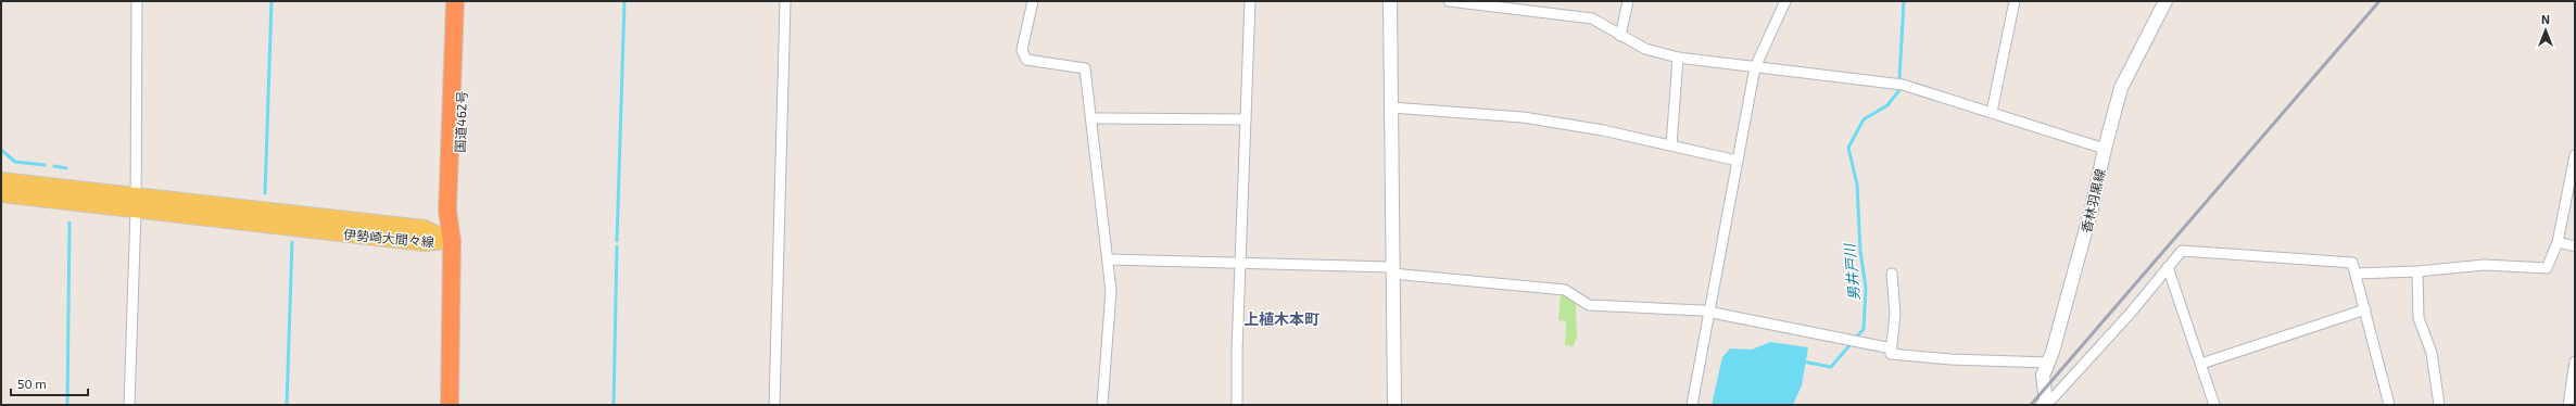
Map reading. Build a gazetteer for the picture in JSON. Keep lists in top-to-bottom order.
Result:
{
  "streets": {
    "highway": ["国道462号"],
    "main road": ["香林羽黒線", "伊勢崎大間々線"]
  },
  "crossings": [
    ["国道462号", "伊勢崎大間々線"]
  ],
  "districts": ["上植木本町"],
  "water": ["男井戸川"],
  "scale_bar": "50 m",
  "north": "top"
}
